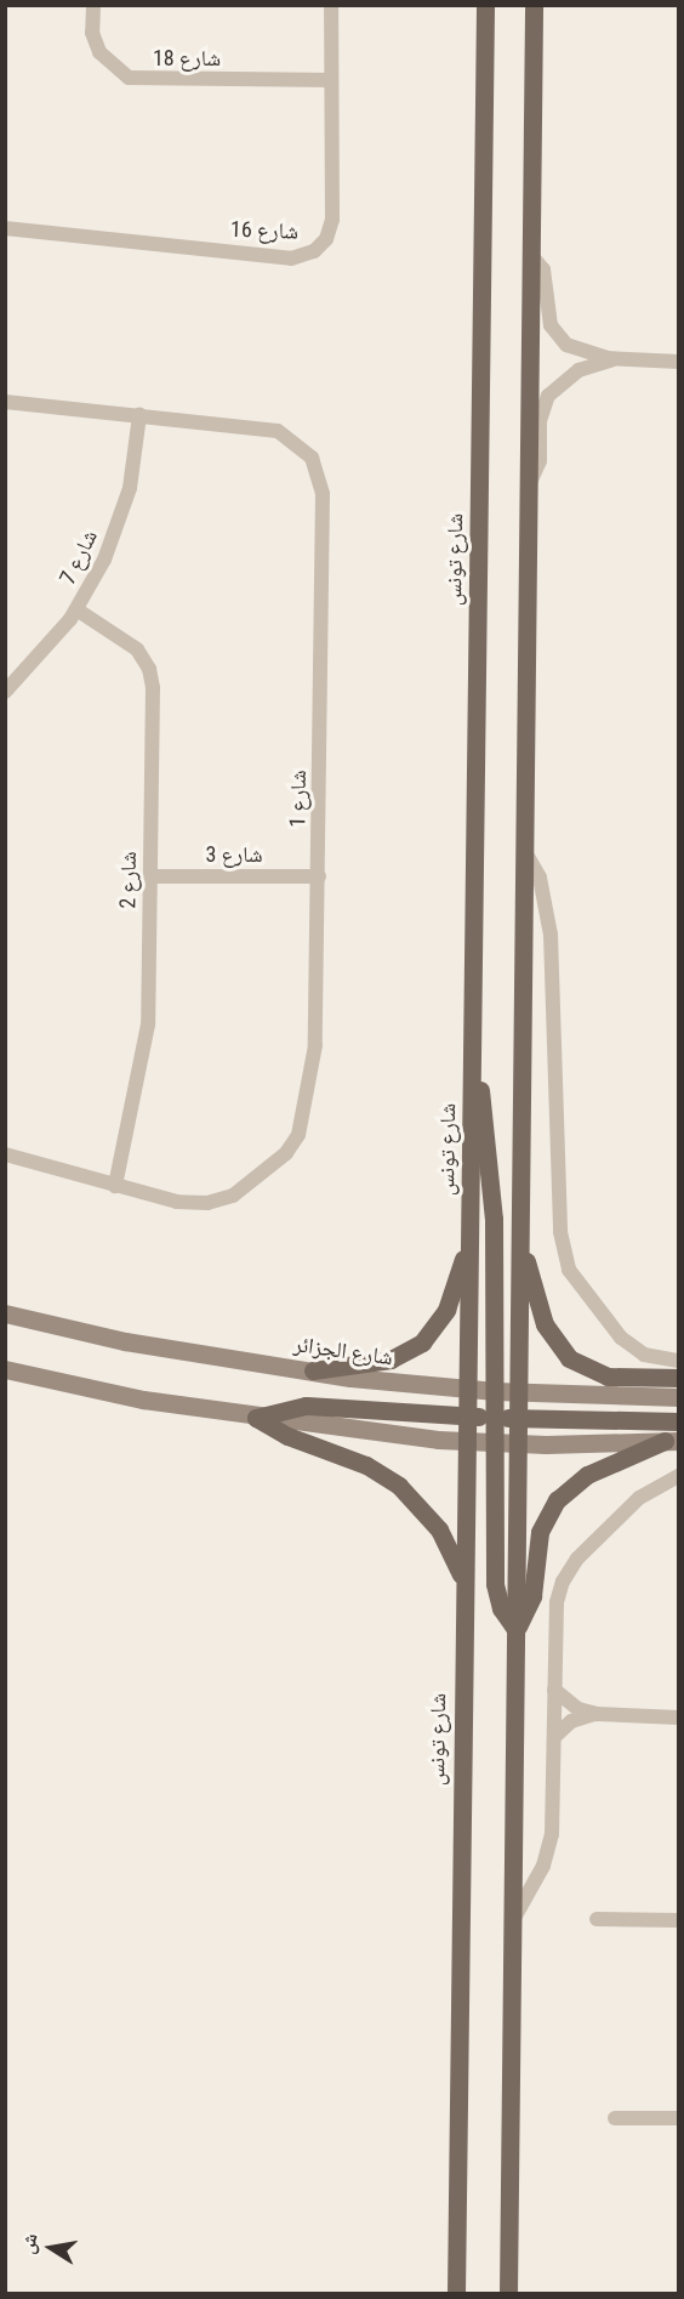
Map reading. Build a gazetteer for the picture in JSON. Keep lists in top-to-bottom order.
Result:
{
  "streets": {
    "main road": ["شارع تونس", "شارع الجزائر"],
    "street": [
      "شارع 18",
      "شارع 16",
      "شارع 7",
      "شارع 1",
      "شارع 3",
      "شارع 2"
    ]
  },
  "crossings": [
    ["شارع 18", "شارع 16"],
    ["شارع 7", "شارع 1"],
    ["شارع 7", "شارع 2"],
    ["شارع تونس", "شارع الجزائر"],
    ["شارع 1", "شارع 3"],
    ["شارع 1", "شارع 2"],
    ["شارع 3", "شارع 2"]
  ],
  "north": "left"
}
